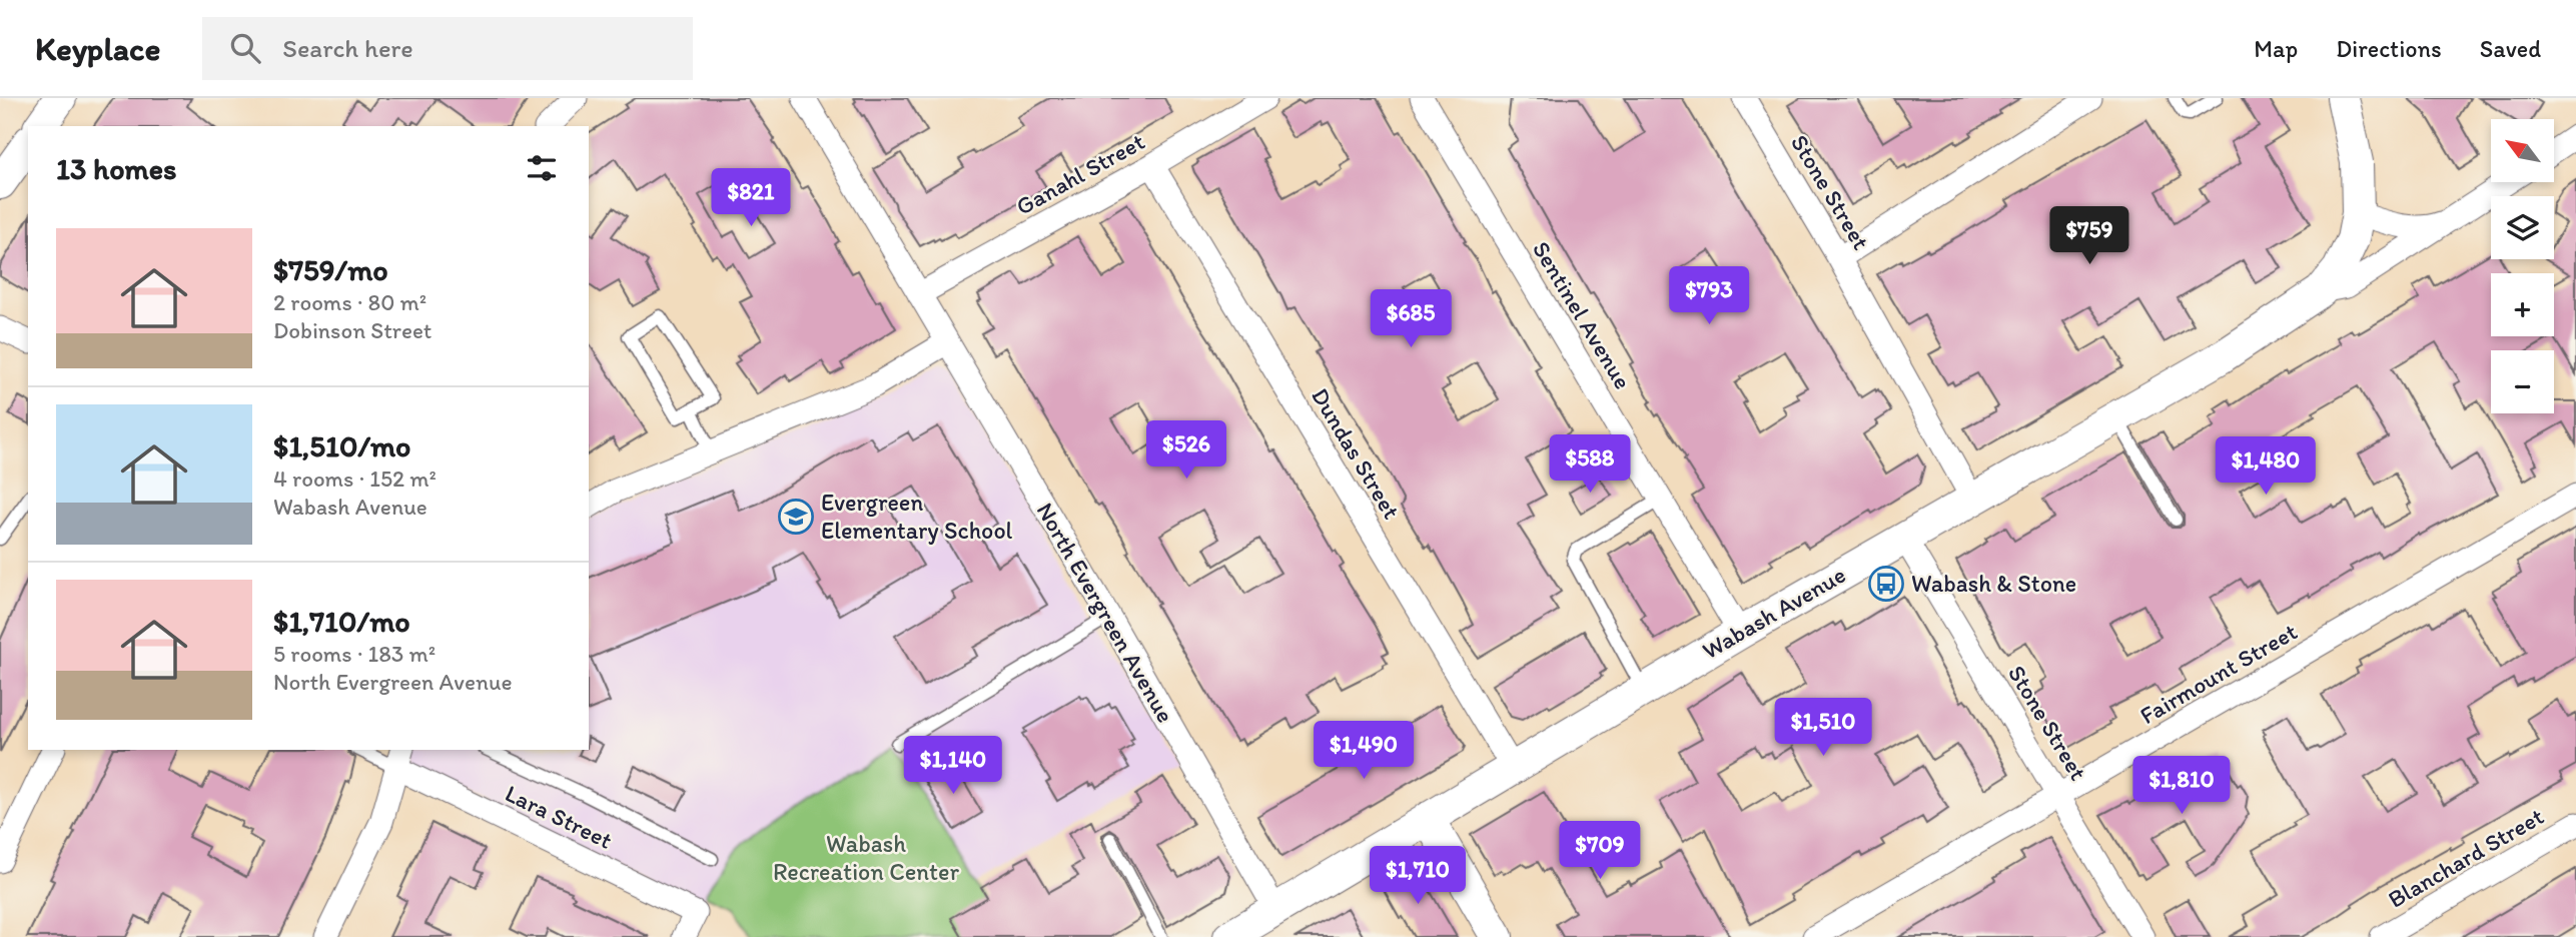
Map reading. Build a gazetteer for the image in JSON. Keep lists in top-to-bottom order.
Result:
{
  "streets": {
    "street": [
      "Ganahl Street",
      "Stone Street",
      "Sentinel Avenue",
      "Dundas Street",
      "North Evergreen Avenue",
      "Wabash Avenue",
      "Fairmount Street",
      "Lara Street",
      "Blanchard Street"
    ]
  },
  "crossings": [
    ["Ganahl Street", "Dundas Street"],
    ["Ganahl Street", "North Evergreen Avenue"],
    ["Stone Street", "Wabash Avenue"],
    ["Stone Street", "Fairmount Street"],
    ["Sentinel Avenue", "Wabash Avenue"],
    ["Dundas Street", "Wabash Avenue"],
    ["North Evergreen Avenue", "Wabash Avenue"]
  ],
  "parks": ["Wabash Recreation Center"],
  "places": {
    "school or university": ["Evergreen Elementary School"],
    "bus stop": ["Wabash & Stone"]
  },
  "north": "top left",
  "page": {
    "header": "Keyplace",
    "search": "Search here",
    "nav": ["Map", "Directions", "Saved"],
    "map_buttons": ["+", "−"],
    "heading": "13 homes",
    "price": [
      "$821",
      "$759",
      "$793",
      "$685",
      "$526",
      "$588",
      "$1,480",
      "$1,510",
      "$1,490",
      "$1,140",
      "$1,810",
      "$709",
      "$1,710"
    ],
    "list": [
      {
        "name": "$759/mo",
        "note": "2 rooms · 80 m² · Dobinson Street"
      },
      {
        "name": "$1,510/mo",
        "note": "4 rooms · 152 m² · Wabash Avenue"
      },
      {
        "name": "$1,710/mo",
        "note": "5 rooms · 183 m² · North Evergreen Avenue"
      }
    ]
  }
}
